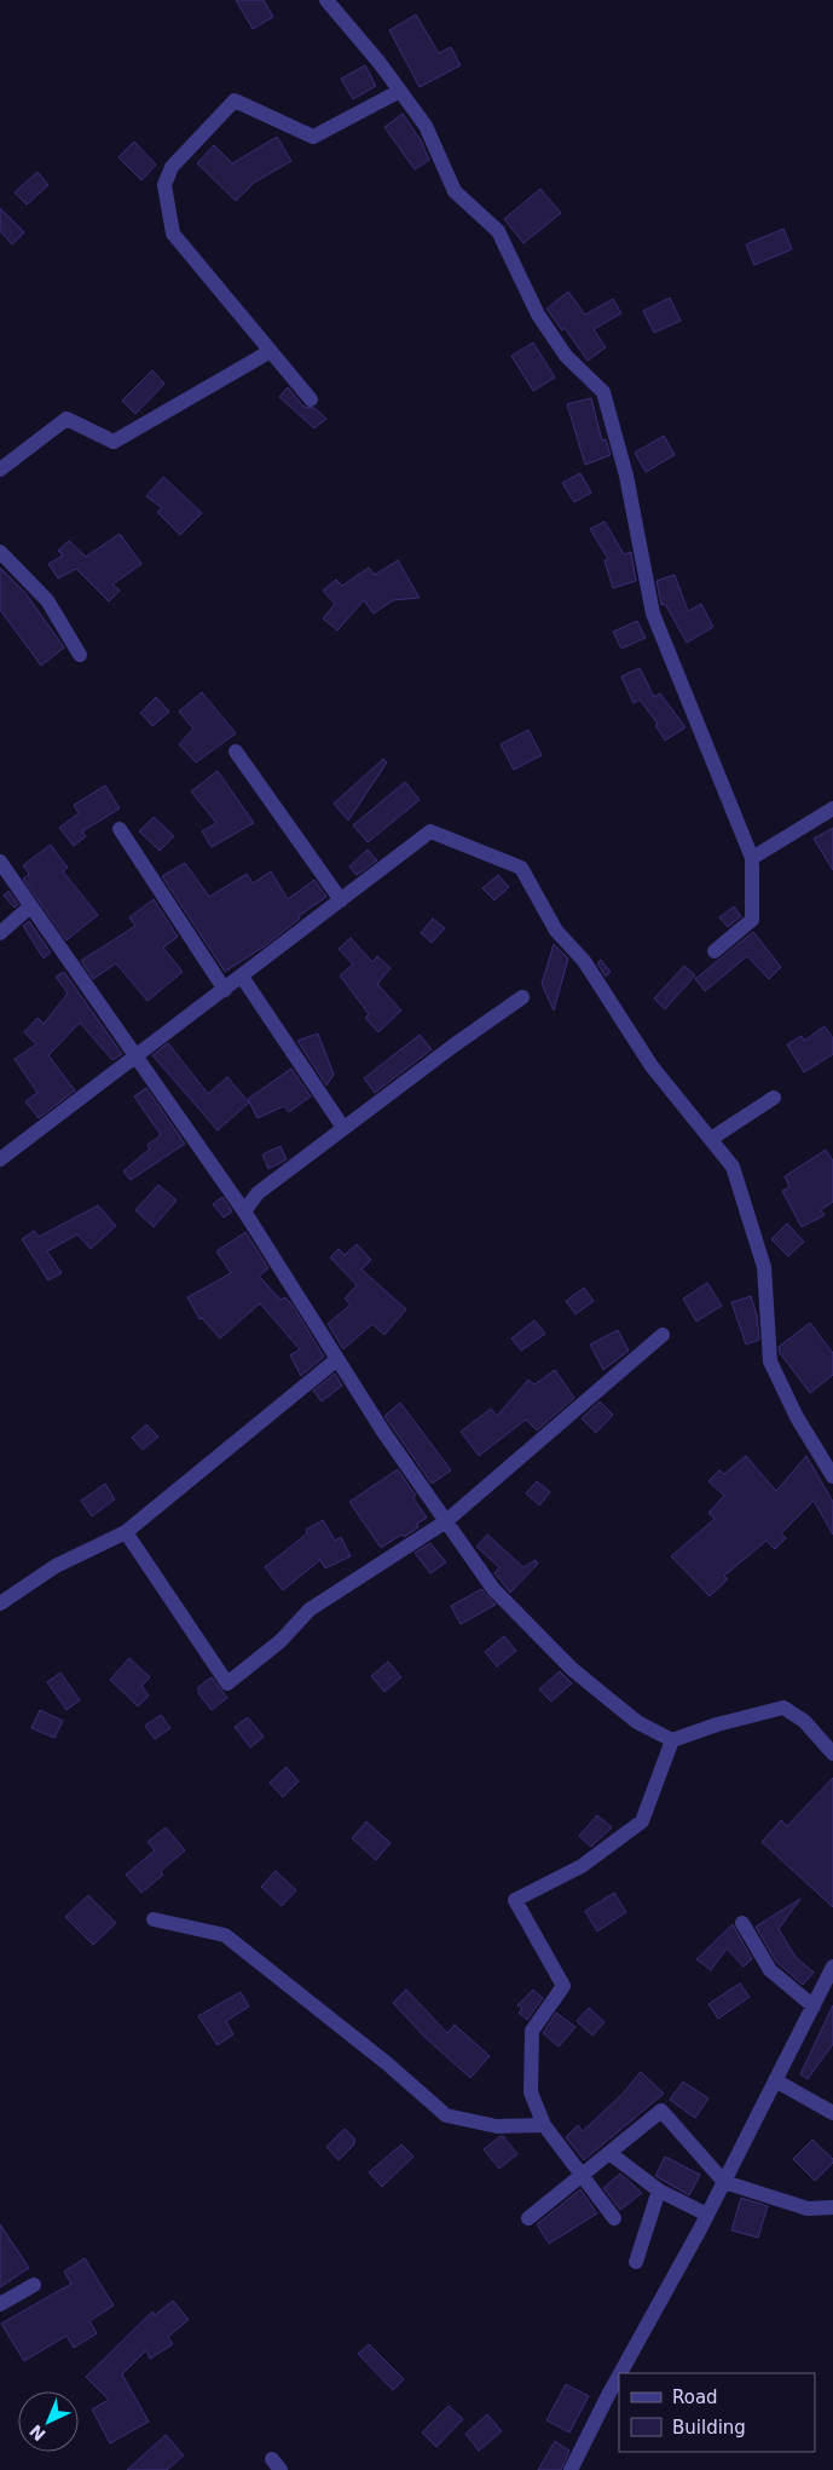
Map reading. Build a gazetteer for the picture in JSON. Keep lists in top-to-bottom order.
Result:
{
  "legend": ["Road", "Building"],
  "north": "bottom left"
}
